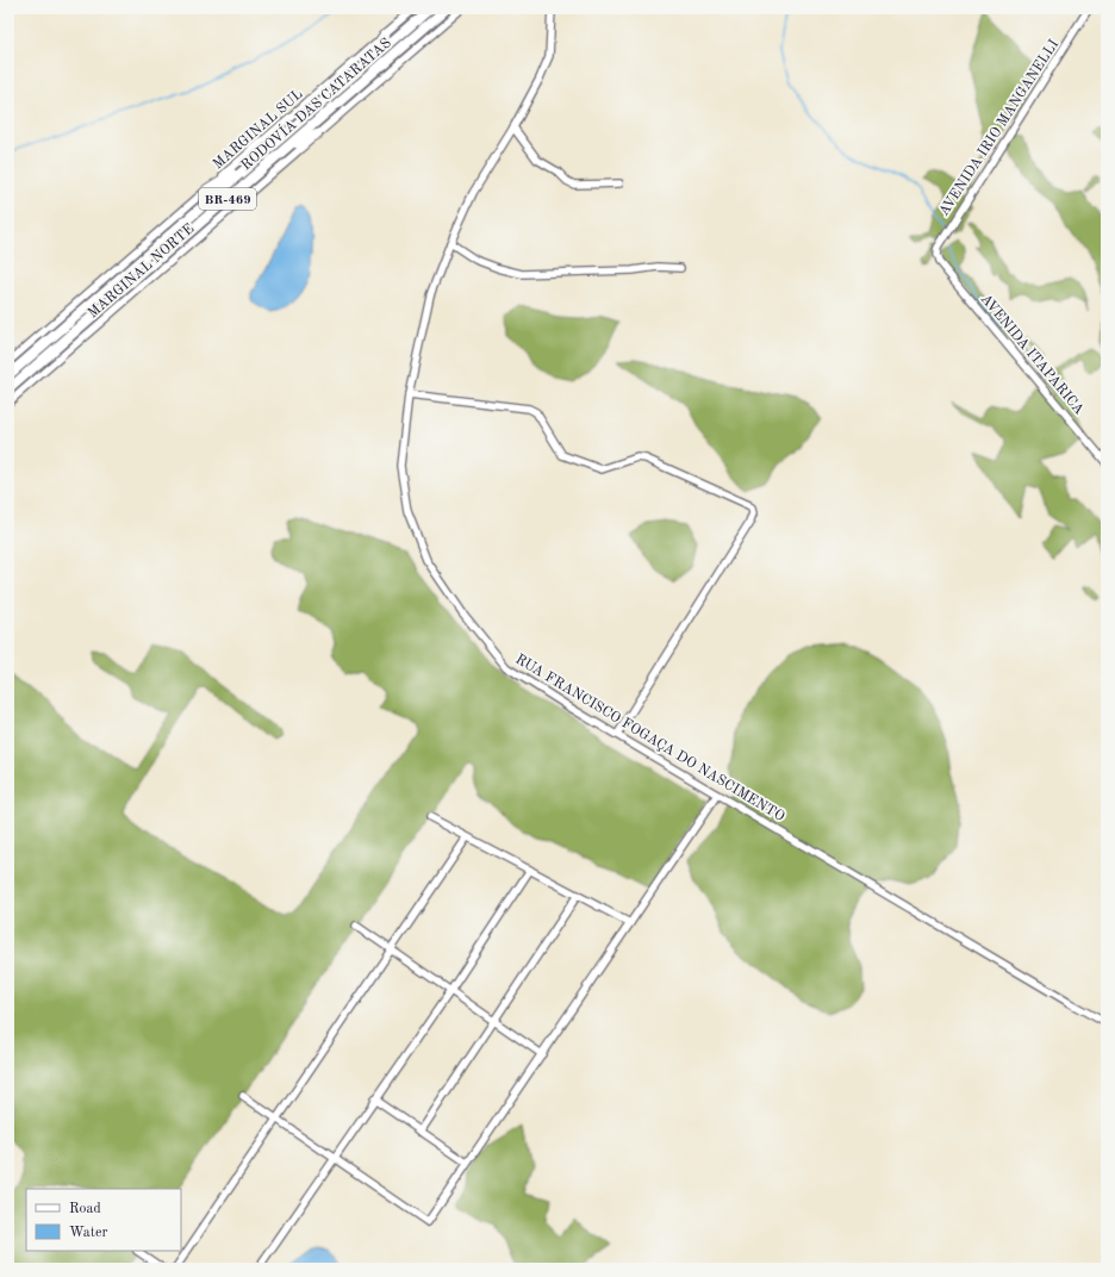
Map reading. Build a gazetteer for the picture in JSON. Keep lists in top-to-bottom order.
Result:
{
  "streets": {
    "highway": ["RODOVÍA DAS CATARATAS", "BR-469"],
    "street": [
      "AVENIDA IRIO MANGANELLI",
      "MARGINAL SUL",
      "MARGINAL NORTE",
      "AVENIDA ITAPARICA",
      "RUA FRANCISCO FOGAÇA DO NASCIMENTO"
    ]
  },
  "crossings": [
    ["AVENIDA IRIO MANGANELLI", "AVENIDA ITAPARICA"]
  ],
  "legend": ["Road", "Water"]
}
